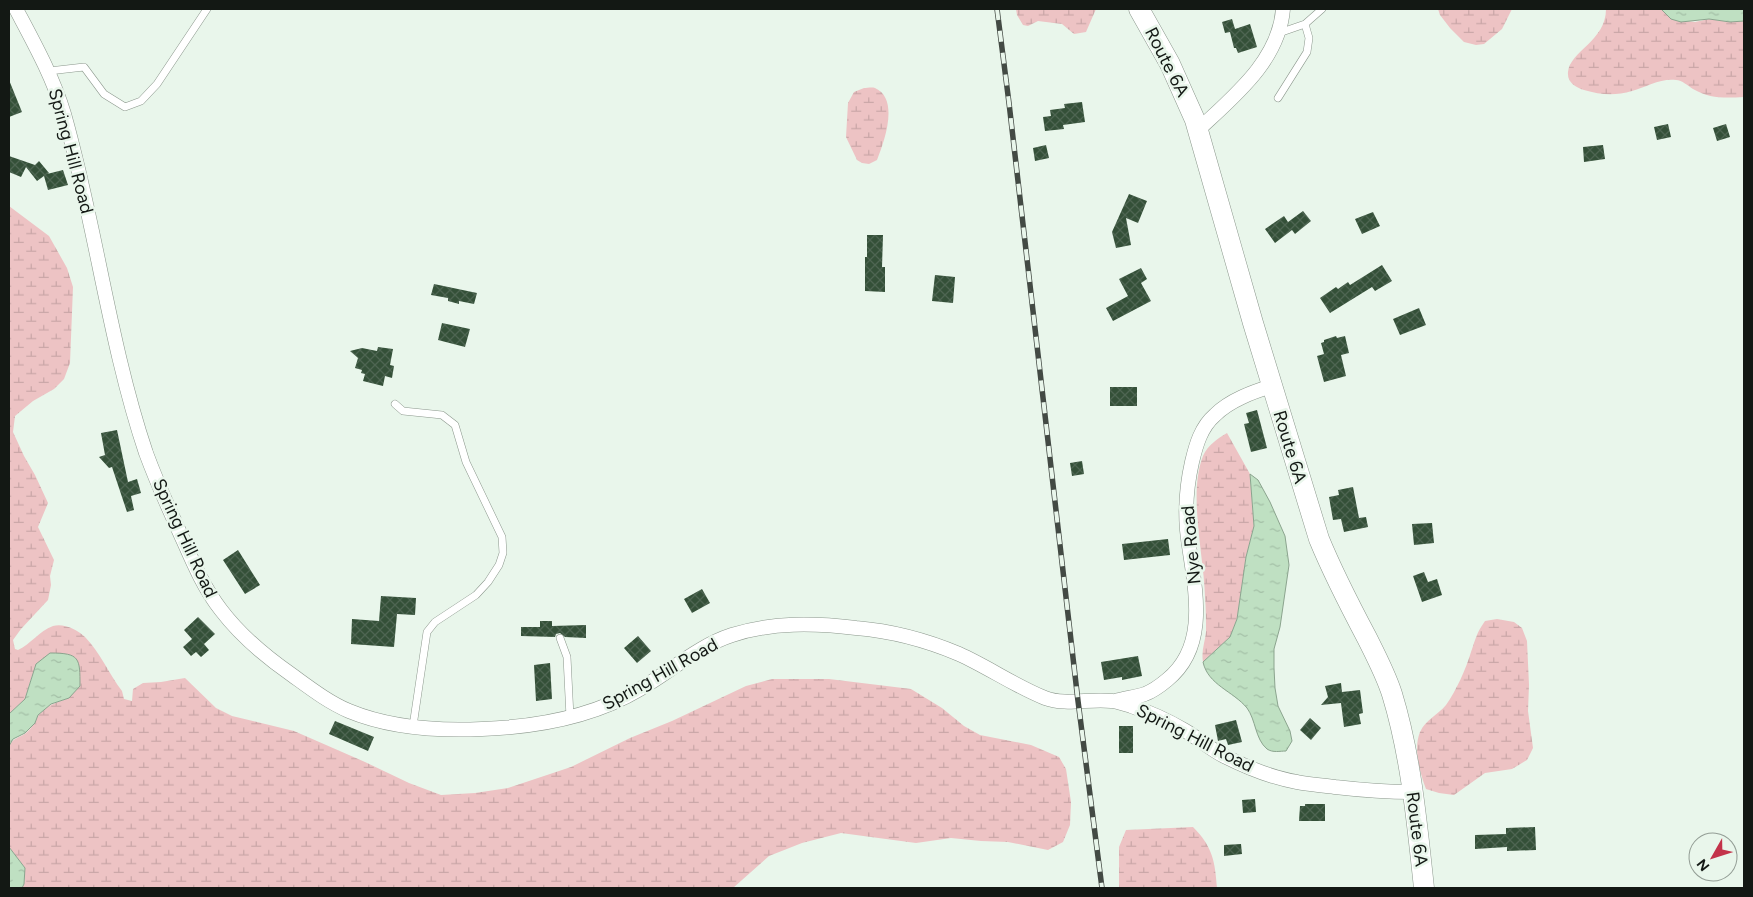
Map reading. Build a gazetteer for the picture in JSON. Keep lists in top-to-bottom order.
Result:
{
  "streets": {
    "main road": ["Route 6A"],
    "street": ["Spring Hill Road", "Nye Road"]
  },
  "crossings": [
    ["Route 6A", "Spring Hill Road"],
    ["Route 6A", "Nye Road"],
    ["Spring Hill Road", "Nye Road"]
  ],
  "north": "bottom left"
}
